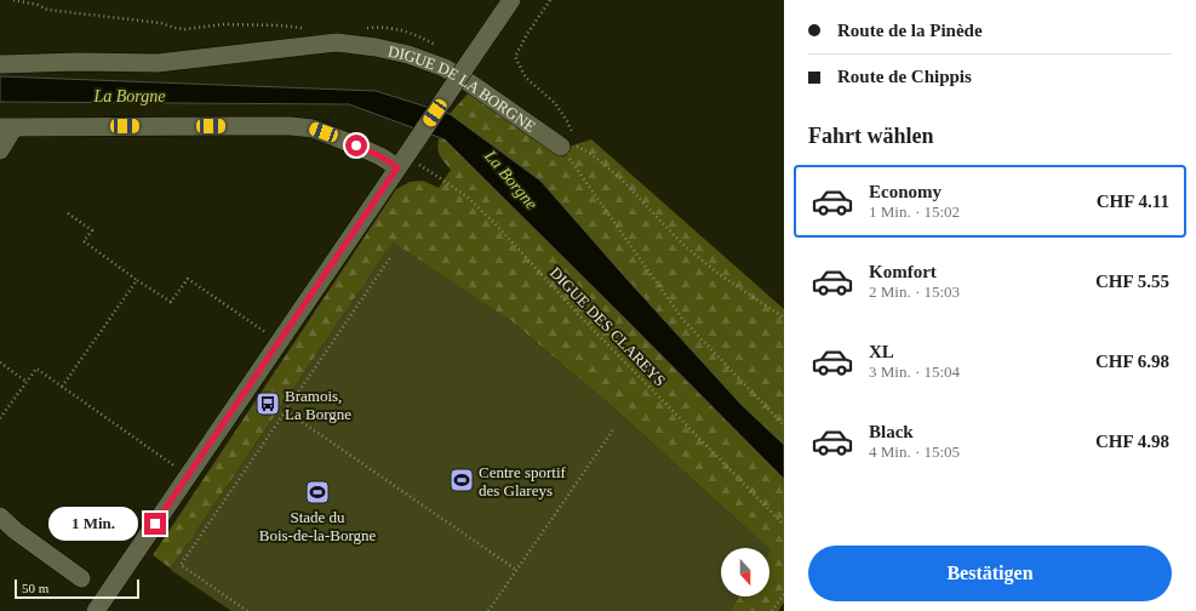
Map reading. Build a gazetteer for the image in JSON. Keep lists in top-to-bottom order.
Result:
{
  "streets": {
    "street": ["DIGUE DE LA BORGNE"],
    "path": ["DIGUE DES CLAREYS"]
  },
  "water": ["La Borgne"],
  "places": {
    "bus stop": ["Bramois, La Borgne"],
    "sports": ["Centre sportif des Glareys", "Stade du Bois-de-la-Borgne"]
  },
  "scale_bar": "50 m",
  "north": "bottom",
  "page": {
    "banner": ["Route de la Pinède", "Route de Chippis"],
    "heading": "Fahrt wählen",
    "list": [
      {
        "name": "Economy",
        "note": "1 Min. · 15:02",
        "value": "CHF 4.11"
      },
      {
        "name": "Komfort",
        "note": "2 Min. · 15:03",
        "value": "CHF 5.55"
      },
      {
        "name": "XL",
        "note": "3 Min. · 15:04",
        "value": "CHF 6.98"
      },
      {
        "name": "Black",
        "note": "4 Min. · 15:05",
        "value": "CHF 4.98"
      }
    ],
    "bubble": "1 Min.",
    "buttons": "Bestätigen",
    "scale": "50 m"
  }
}
